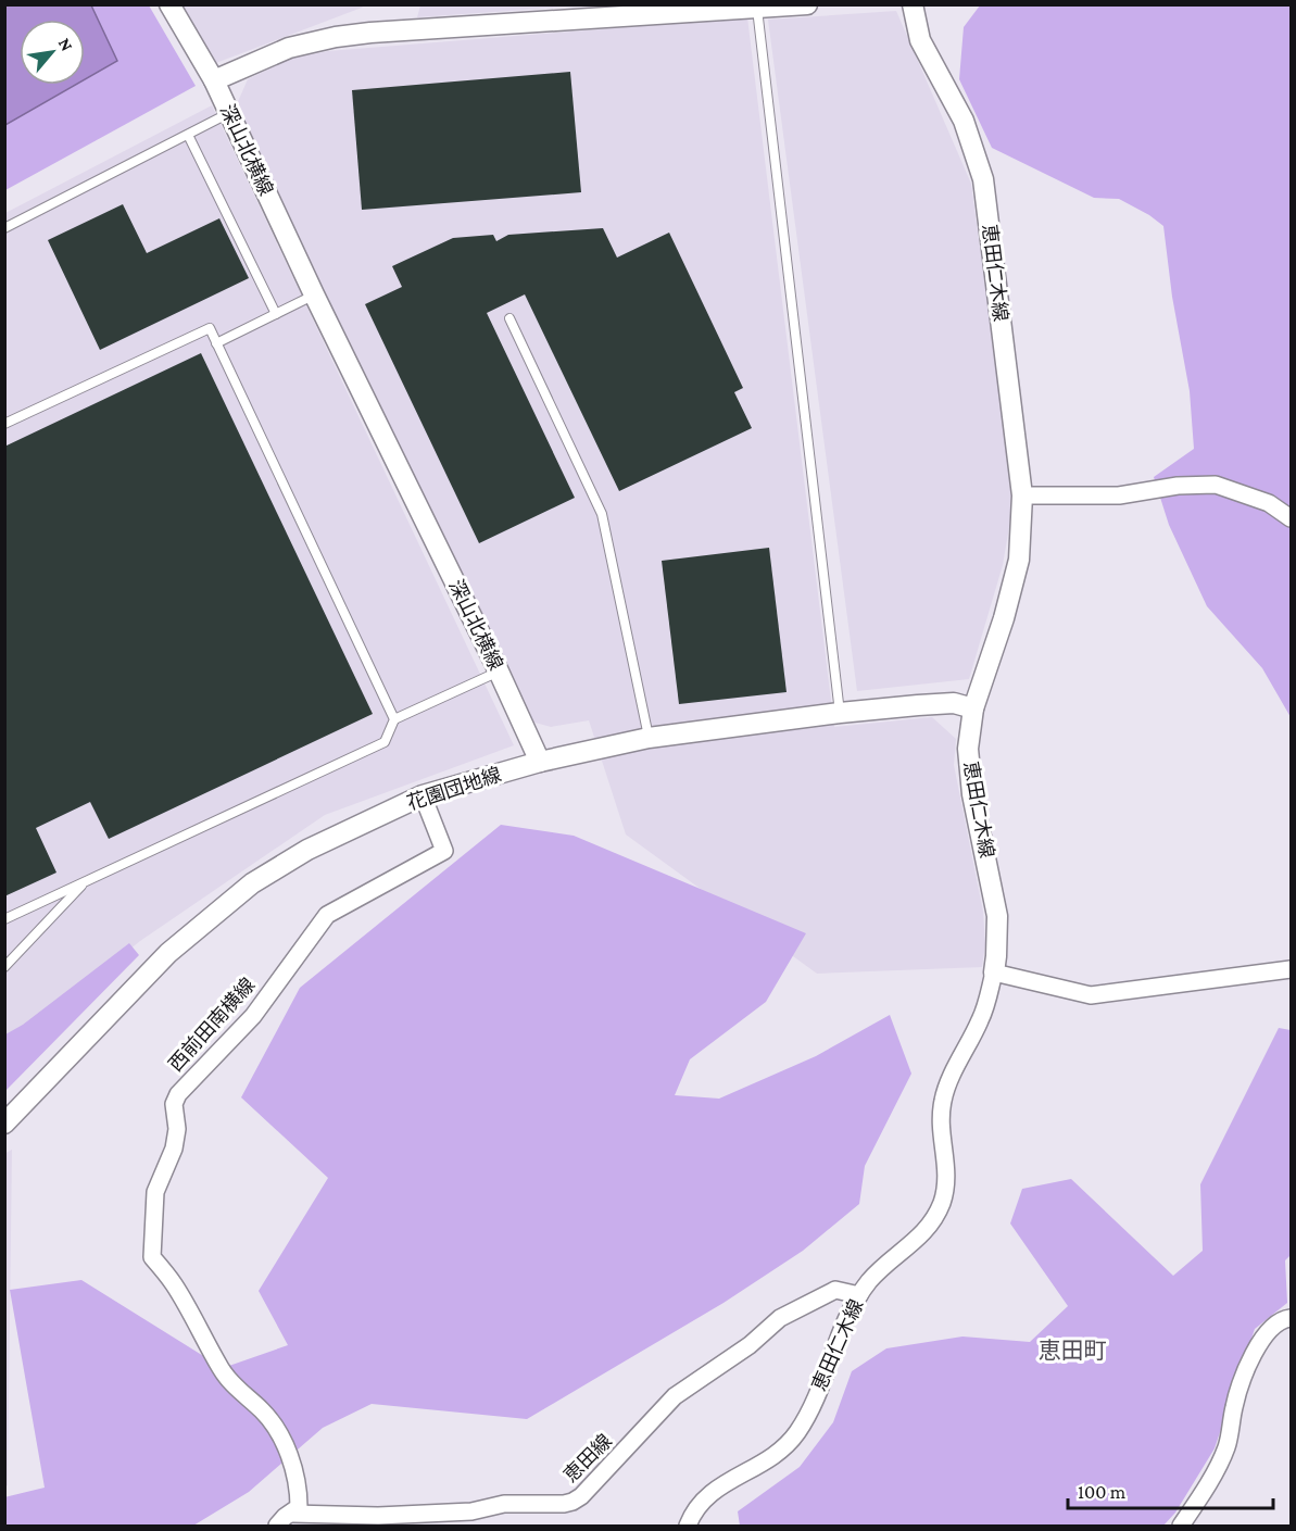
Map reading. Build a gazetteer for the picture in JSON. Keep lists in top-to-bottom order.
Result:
{
  "streets": {
    "street": [
      "深山北横線",
      "恵田仁木線",
      "花園団地線",
      "西前田南横線",
      "恵田線"
    ]
  },
  "crossings": [
    ["深山北横線", "花園団地線"],
    ["恵田仁木線", "花園団地線"],
    ["恵田仁木線", "恵田線"],
    ["花園団地線", "西前田南横線"],
    ["西前田南横線", "恵田線"]
  ],
  "districts": ["恵田町"],
  "scale_bar": "100 m",
  "north": "top right"
}
